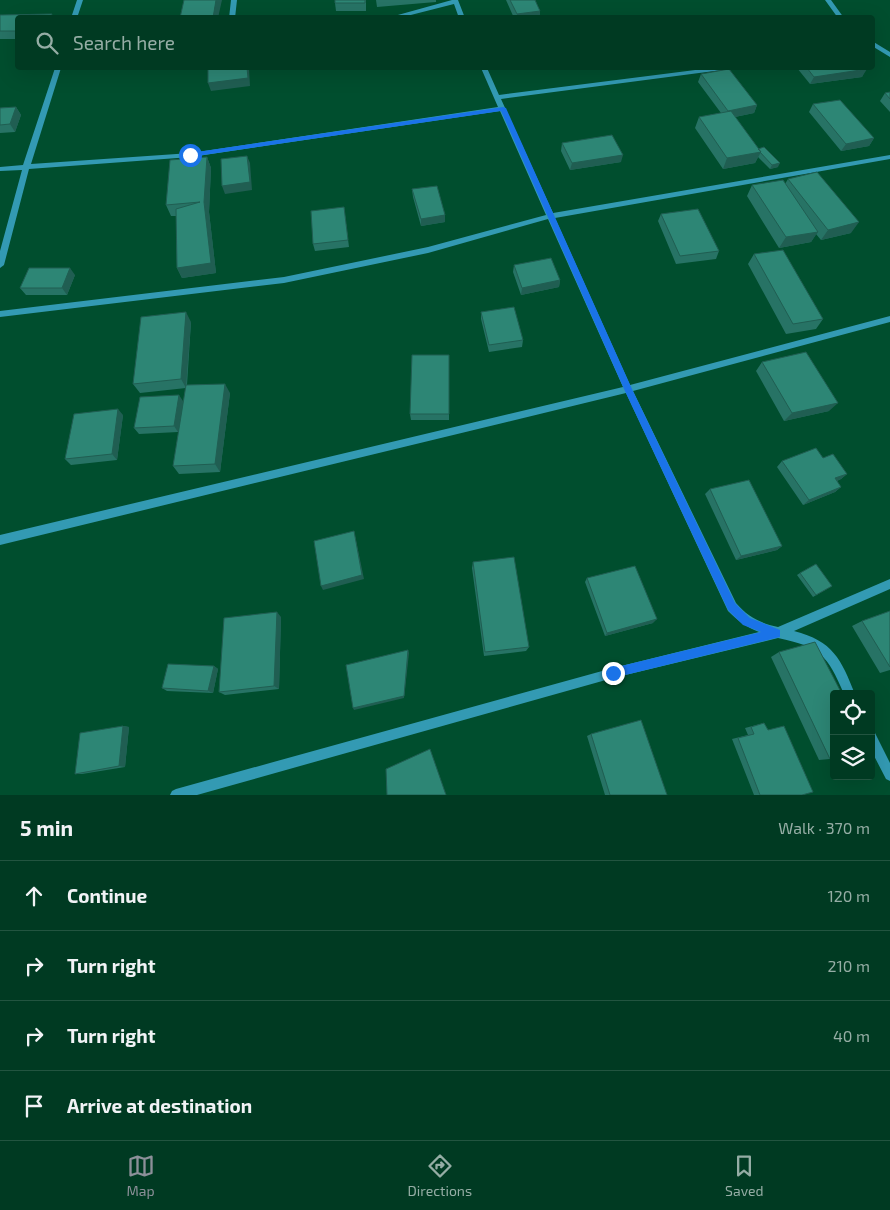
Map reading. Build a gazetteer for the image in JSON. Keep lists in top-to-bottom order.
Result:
{
  "page": {
    "search": "Search here",
    "heading": ["5 min", "Walk · 370 m"],
    "list": [
      ["Continue", "120 m"],
      ["Turn right", "210 m"],
      ["Turn right", "40 m"],
      "Arrive at destination"
    ],
    "nav": ["Map", "Directions", "Saved"]
  }
}
